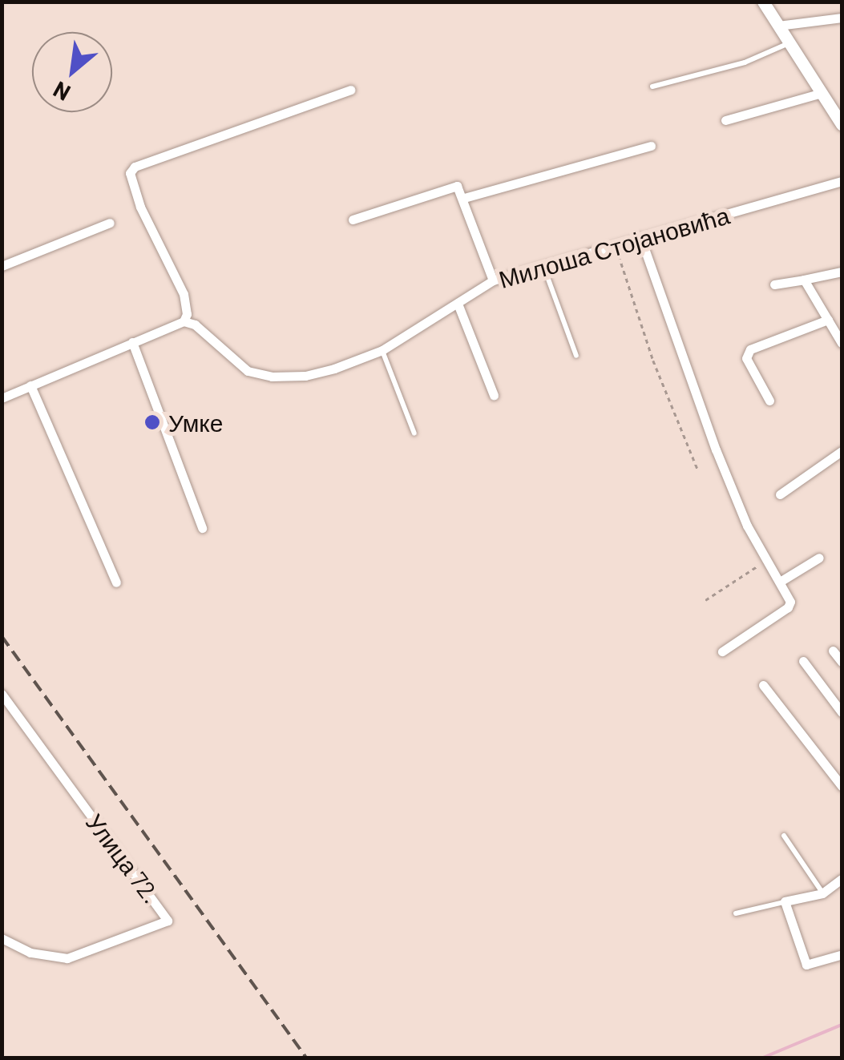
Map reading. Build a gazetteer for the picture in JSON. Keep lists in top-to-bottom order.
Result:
{
  "streets": {
    "street": ["Милоша Стојановића", "Улица 72."]
  },
  "places": ["Умке"],
  "north": "bottom left"
}
